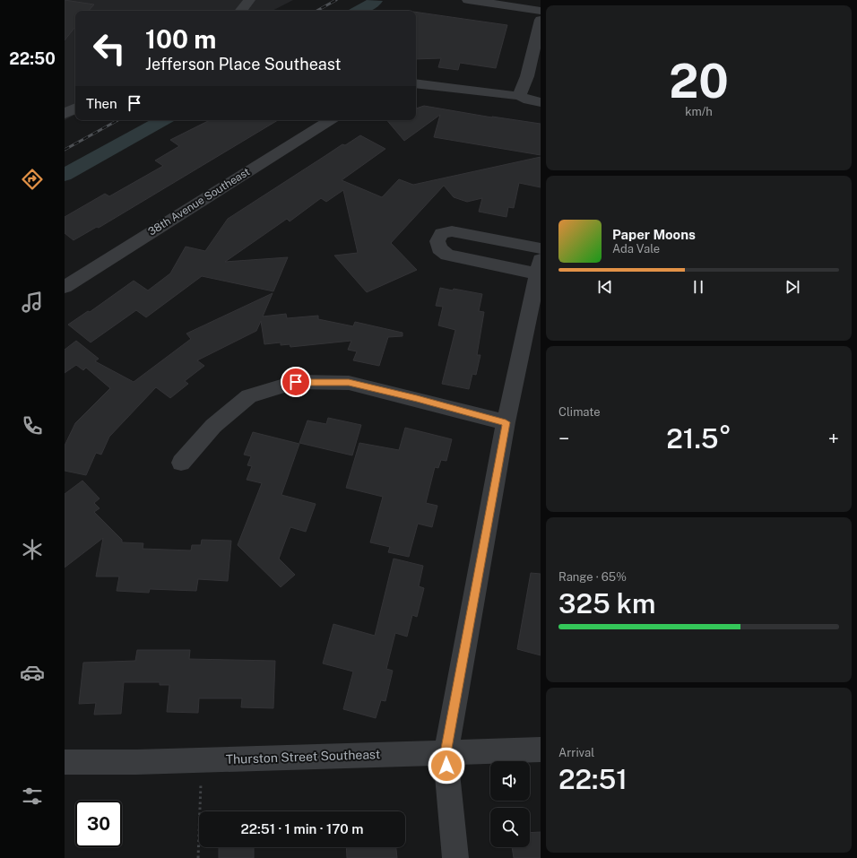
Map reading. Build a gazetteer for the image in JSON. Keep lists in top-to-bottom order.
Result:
{
  "streets": {
    "street": ["38th Avenue Southeast", "Thurston Street Southeast"]
  },
  "page": {
    "tabs": "22:50",
    "tile": [
      ["20", "km/h"],
      "Climate",
      ["Range · 65%", "325 km"],
      ["Arrival", "22:51"]
    ],
    "turn": ["100 m", "Jefferson Place Southeast"],
    "then": "Then",
    "song": ["Paper Moons", "Ada Vale"],
    "heat": ["−", "21.5°", "+"],
    "limit": "30",
    "trip": "22:51 · 1 min · 170 m"
  }
}
